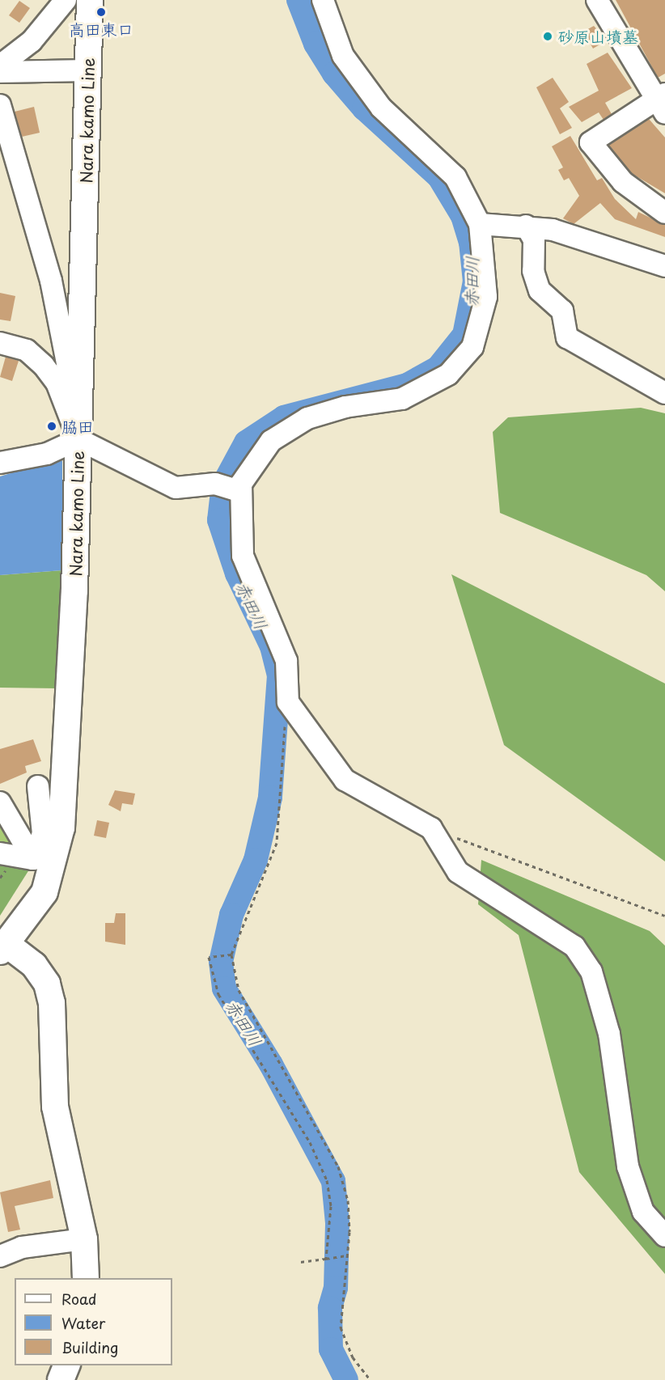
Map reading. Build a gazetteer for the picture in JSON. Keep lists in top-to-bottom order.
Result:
{
  "streets": {
    "main road": ["Nara kamo Line"]
  },
  "water": ["赤田川"],
  "places": ["高田東口", "砂原山墳墓", "脇田"],
  "legend": ["Road", "Water", "Building"]
}
